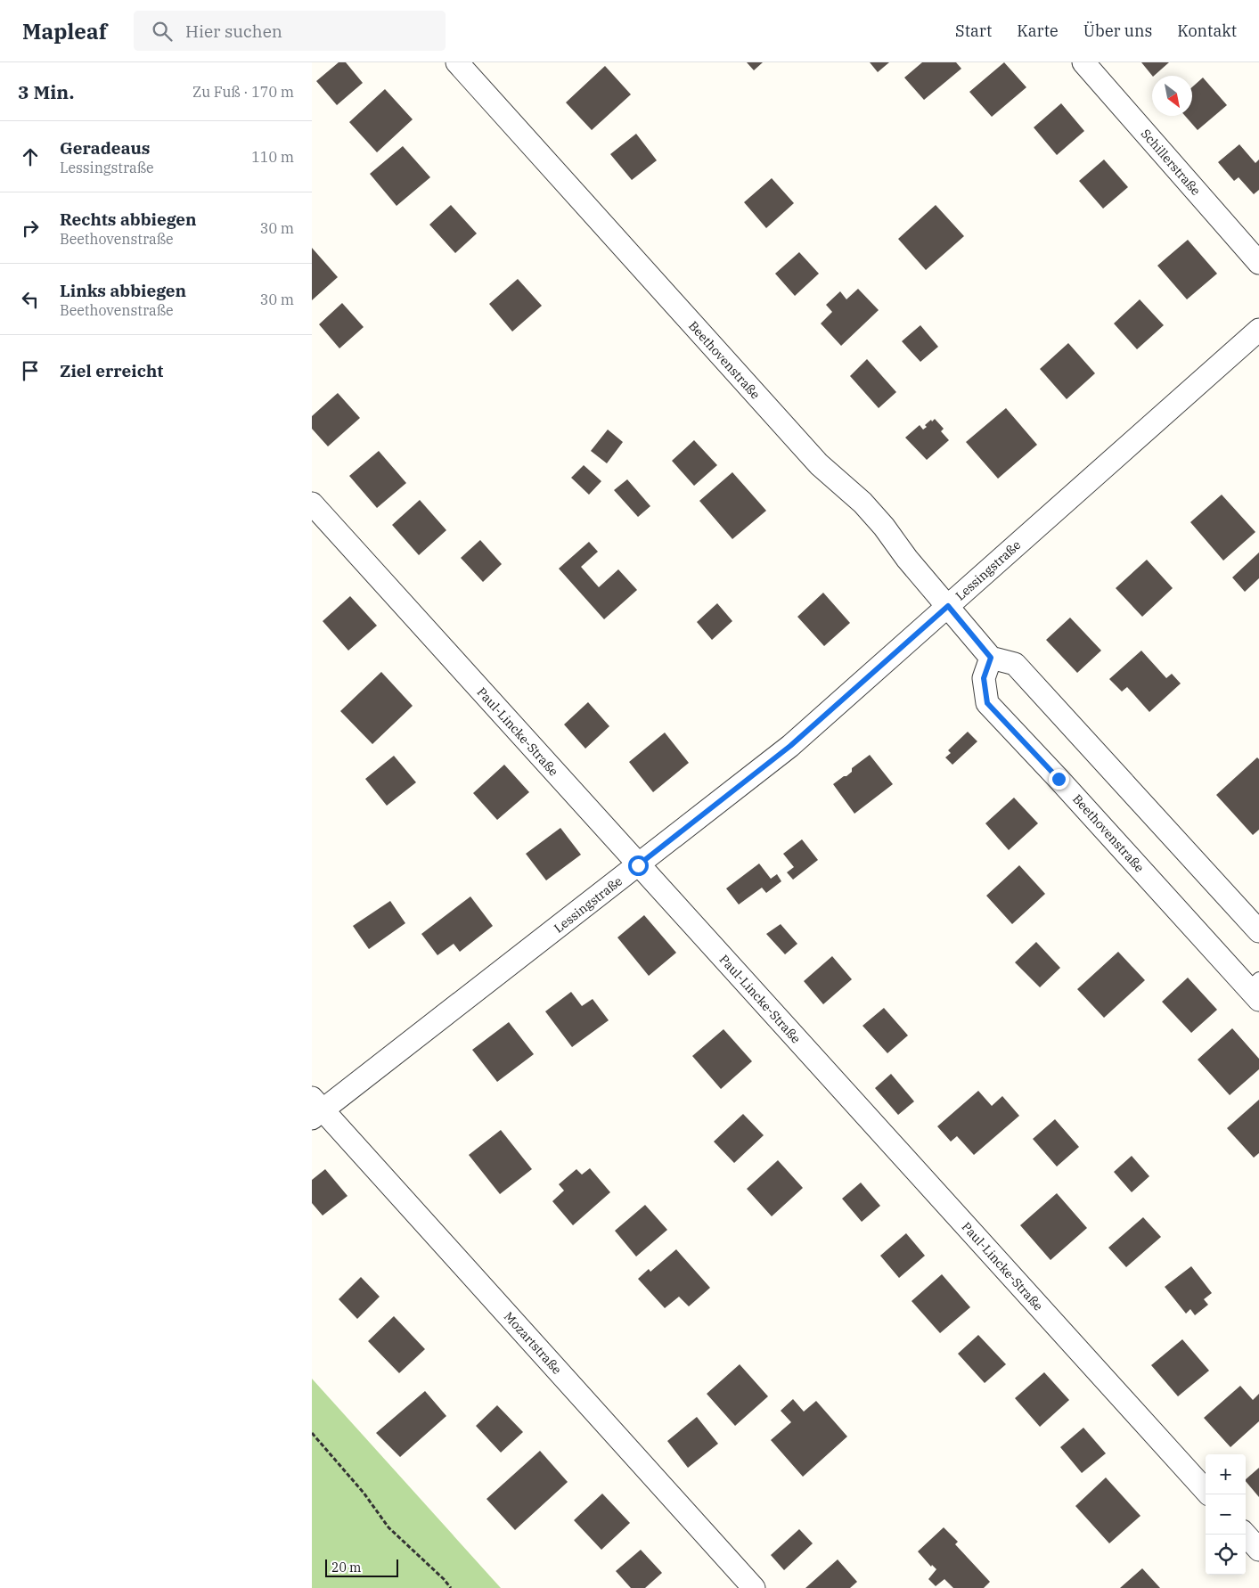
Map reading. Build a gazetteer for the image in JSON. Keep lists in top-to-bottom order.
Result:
{
  "streets": {
    "street": [
      "Schillerstraße",
      "Beethovenstraße",
      "Lessingstraße",
      "Paul-Lincke-Straße",
      "Mozartstraße"
    ]
  },
  "crossings": [
    ["Beethovenstraße", "Lessingstraße"],
    ["Lessingstraße", "Paul-Lincke-Straße"],
    ["Lessingstraße", "Mozartstraße"]
  ],
  "scale_bar": "20 m",
  "north": "bottom right",
  "page": {
    "header": "Mapleaf",
    "search": "Hier suchen",
    "nav": [
      "Start",
      "Karte",
      "Über uns",
      "Kontakt"
    ],
    "heading": ["3 Min.", "Zu Fuß · 170 m"],
    "list": [
      ["Geradeaus", "Lessingstraße", "110 m"],
      ["Rechts abbiegen", "Beethovenstraße", "30 m"],
      ["Links abbiegen", "Beethovenstraße", "30 m"],
      "Ziel erreicht"
    ],
    "map_buttons": ["+", "−"],
    "scale": "20 m"
  }
}
